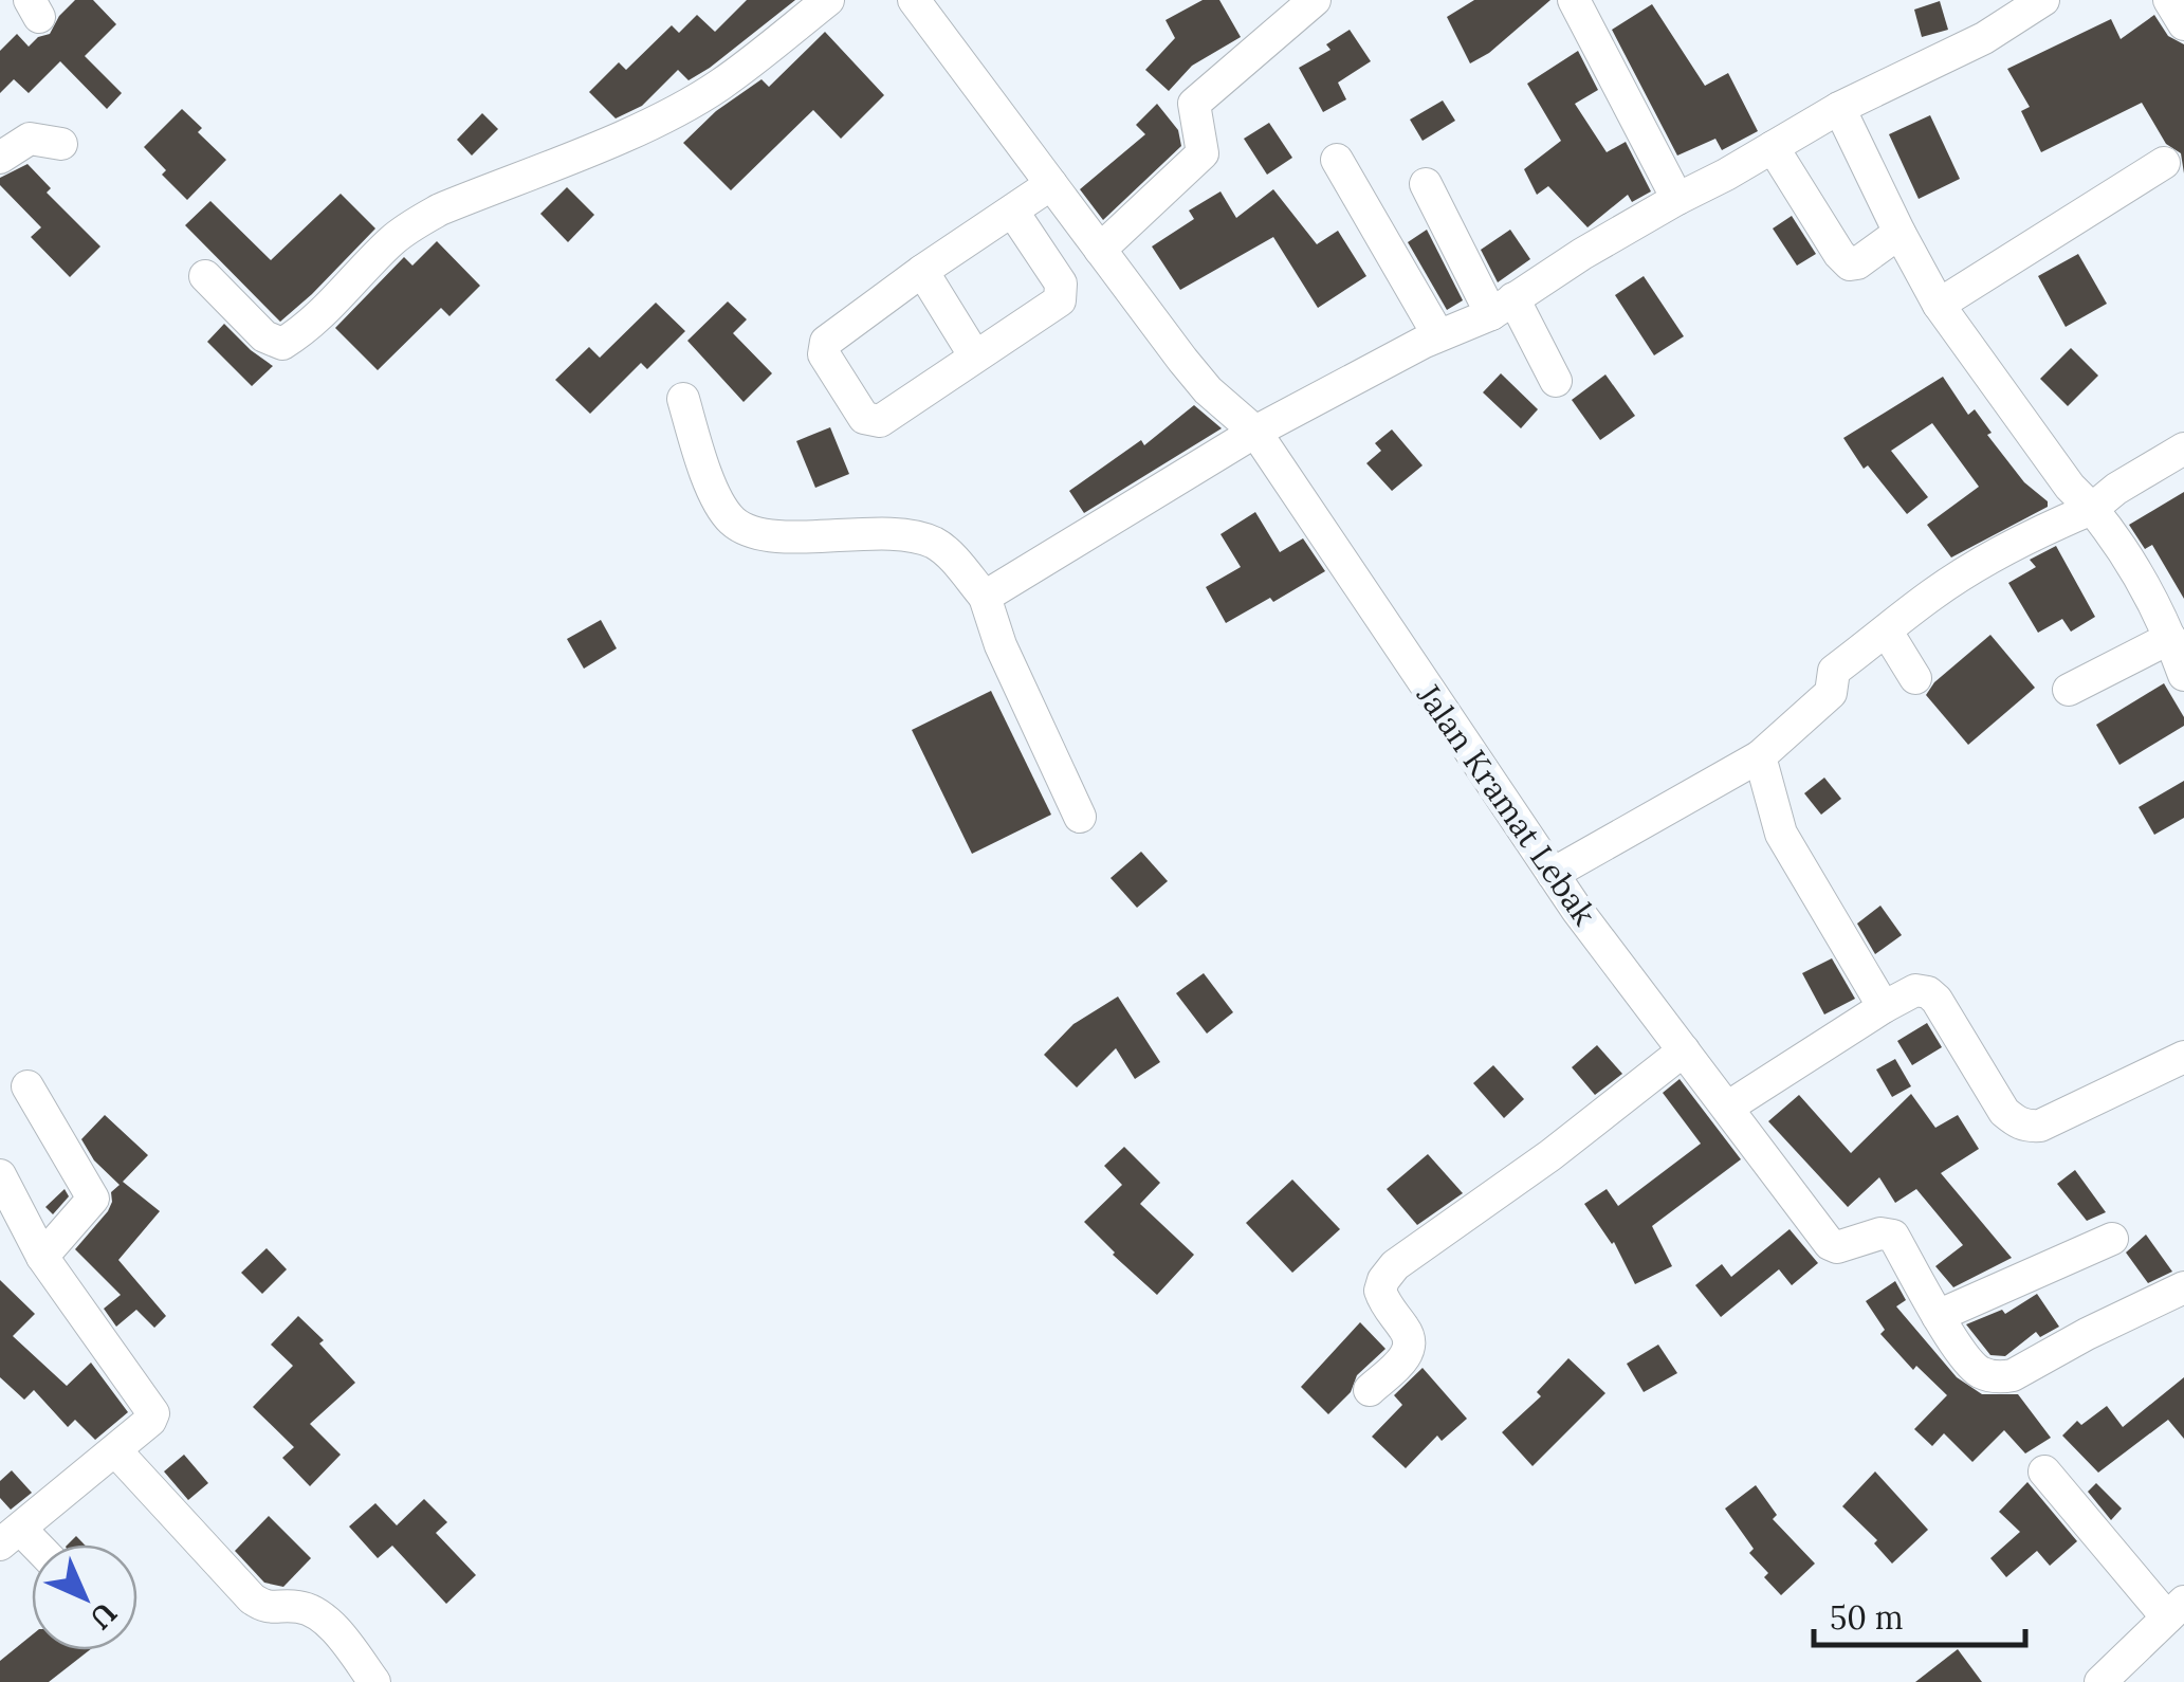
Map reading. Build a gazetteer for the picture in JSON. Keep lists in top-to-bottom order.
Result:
{
  "streets": {
    "street": ["Jalan Kramat Lebak"]
  },
  "scale_bar": "50 m",
  "north": "bottom right"
}
